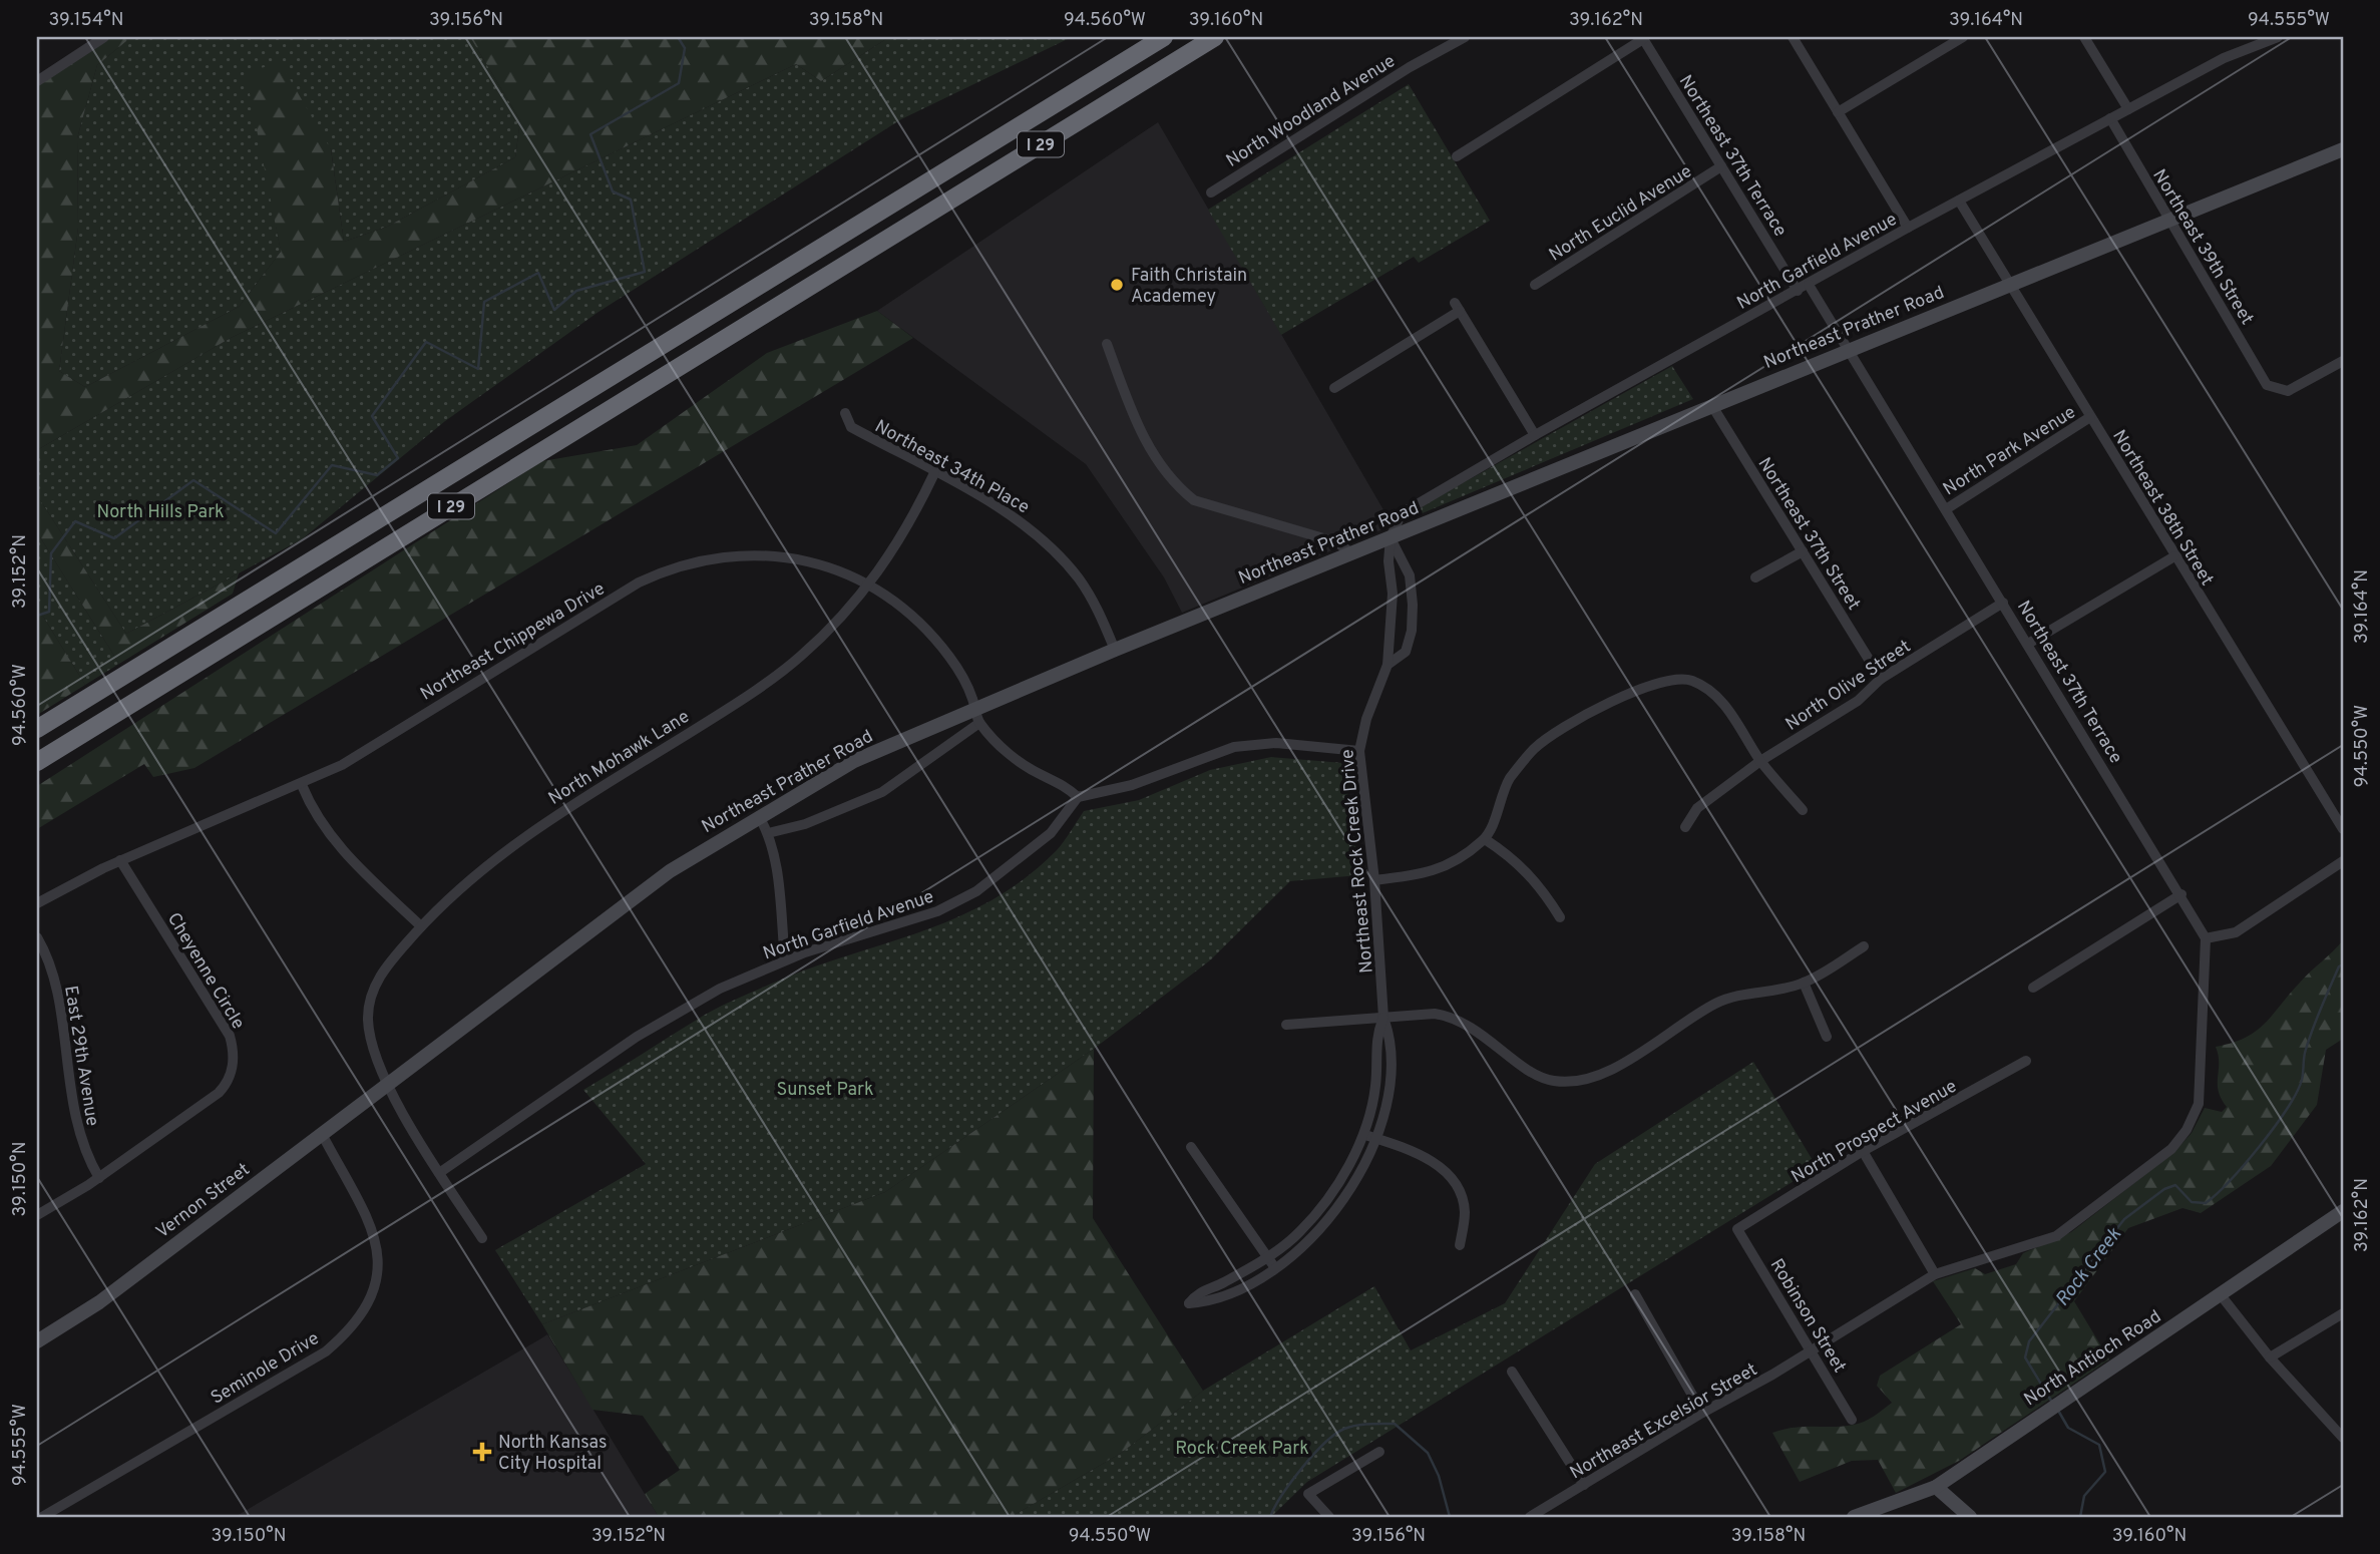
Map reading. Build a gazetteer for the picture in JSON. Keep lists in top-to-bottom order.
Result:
{
  "streets": {
    "highway": ["I 29"],
    "main road": ["Northeast Prather Road", "Vernon Street", "North Antioch Road"],
    "street": [
      "North Woodland Avenue",
      "Northeast 37th Terrace",
      "North Euclid Avenue",
      "Northeast 39th Street",
      "North Garfield Avenue",
      "North Park Avenue",
      "Northeast 34th Place",
      "Northeast 38th Street",
      "Northeast 37th Street",
      "Northeast Chippewa Drive",
      "North Olive Street",
      "North Mohawk Lane",
      "Northeast Rock Creek Drive",
      "Cheyenne Circle",
      "East 29th Avenue",
      "North Prospect Avenue",
      "Robinson Street",
      "Seminole Drive",
      "Northeast Excelsior Street"
    ]
  },
  "crossings": [
    ["Northeast 37th Terrace", "North Euclid Avenue"],
    ["Northeast 37th Terrace", "North Garfield Avenue"],
    ["Northeast 37th Terrace", "Northeast Prather Road"],
    ["Northeast 37th Terrace", "North Park Avenue"],
    ["Northeast 37th Terrace", "North Olive Street"],
    ["Northeast 37th Terrace", "Northeast Excelsior Street"],
    ["Northeast 39th Street", "North Garfield Avenue"],
    ["Northeast 39th Street", "Northeast Prather Road"],
    ["North Garfield Avenue", "Northeast Prather Road"],
    ["North Garfield Avenue", "Northeast 38th Street"],
    ["North Garfield Avenue", "North Mohawk Lane"],
    ["North Garfield Avenue", "Northeast Rock Creek Drive"],
    ["Northeast Prather Road", "Northeast 34th Place"],
    ["Northeast Prather Road", "Northeast 38th Street"],
    ["Northeast Prather Road", "Northeast 37th Street"],
    ["Northeast Prather Road", "Northeast Chippewa Drive"],
    ["Northeast Prather Road", "North Mohawk Lane"],
    ["Northeast Prather Road", "Northeast Rock Creek Drive"],
    ["Northeast Prather Road", "Vernon Street"],
    ["North Park Avenue", "Northeast 38th Street"],
    ["Northeast 34th Place", "North Mohawk Lane"],
    ["Northeast 37th Street", "North Olive Street"],
    ["Northeast Chippewa Drive", "North Mohawk Lane"],
    ["Northeast Chippewa Drive", "Cheyenne Circle"],
    ["North Mohawk Lane", "Vernon Street"],
    ["Cheyenne Circle", "East 29th Avenue"],
    ["North Prospect Avenue", "Robinson Street"],
    ["Vernon Street", "Seminole Drive"],
    ["Robinson Street", "Northeast Excelsior Street"]
  ],
  "water": ["Rock Creek"],
  "parks": ["North Hills Park", "Sunset Park", "Rock Creek Park"],
  "places": {
    "other": ["Faith Christain Academey"],
    "health": ["North Kansas City Hospital"]
  },
  "coordinates": [
    "39.154°N",
    "39.156°N",
    "39.158°N",
    "94.560°W",
    "39.160°N",
    "39.162°N",
    "39.164°N",
    "94.555°W",
    "39.152°N",
    "94.550°W",
    "39.150°N"
  ]
}
